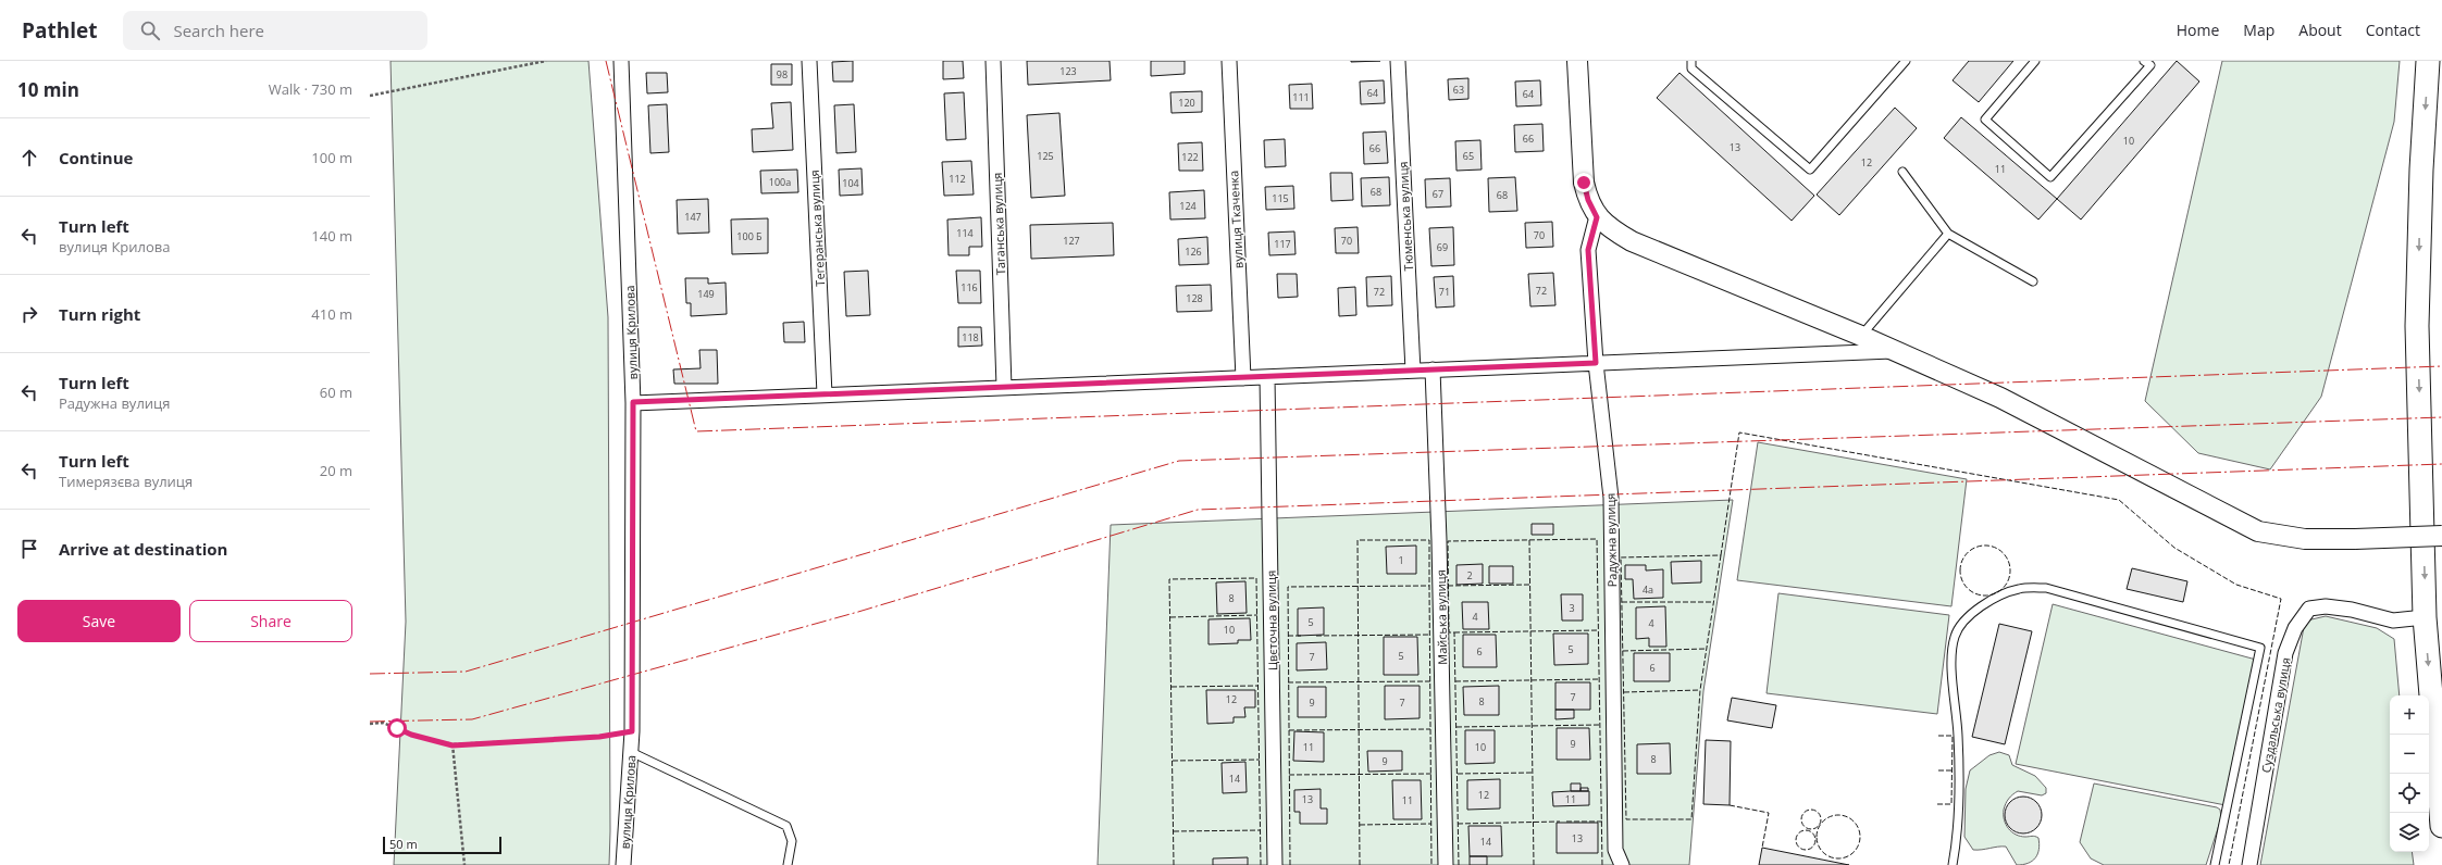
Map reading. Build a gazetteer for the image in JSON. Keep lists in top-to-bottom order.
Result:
{
  "streets": {
    "street": [
      "Тюменська вулиця",
      "вулиця Ткаченка",
      "Таганська вулиця",
      "Тегеранська вулиця",
      "вулиця Крилова",
      "Радужна вулиця",
      "Майська вулиця",
      "Цвєточна вулиця",
      "Суздальська вулиця"
    ]
  },
  "house_numbers": [
    "123",
    "98",
    "63",
    "64",
    "64",
    "111",
    "120",
    "66",
    "10",
    "13",
    "66",
    "125",
    "65",
    "122",
    "12",
    "11",
    "112",
    "100а",
    "104",
    "68",
    "67",
    "68",
    "115",
    "124",
    "147",
    "114",
    "70",
    "100 Б",
    "127",
    "70",
    "117",
    "69",
    "126",
    "116",
    "72",
    "72",
    "71",
    "149",
    "128",
    "118",
    "1",
    "2",
    "4а",
    "8",
    "3",
    "4",
    "5",
    "4",
    "10",
    "5",
    "6",
    "5",
    "7",
    "6",
    "7",
    "12",
    "8",
    "9",
    "7",
    "9",
    "11",
    "10",
    "8",
    "9",
    "14",
    "12",
    "13",
    "11",
    "11",
    "13",
    "14"
  ],
  "scale_bar": "50 m",
  "page": {
    "header": "Pathlet",
    "search": "Search here",
    "nav": [
      "Home",
      "Map",
      "About",
      "Contact"
    ],
    "heading": ["10 min", "Walk · 730 m"],
    "list": [
      ["Continue", "100 m"],
      ["Turn left", "вулиця Крилова", "140 m"],
      ["Turn right", "410 m"],
      ["Turn left", "Радужна вулиця", "60 m"],
      ["Turn left", "Тимерязєва вулиця", "20 m"],
      "Arrive at destination"
    ],
    "buttons": ["Save", "Share"],
    "map_buttons": ["+", "−"],
    "scale": "50 m"
  }
}
